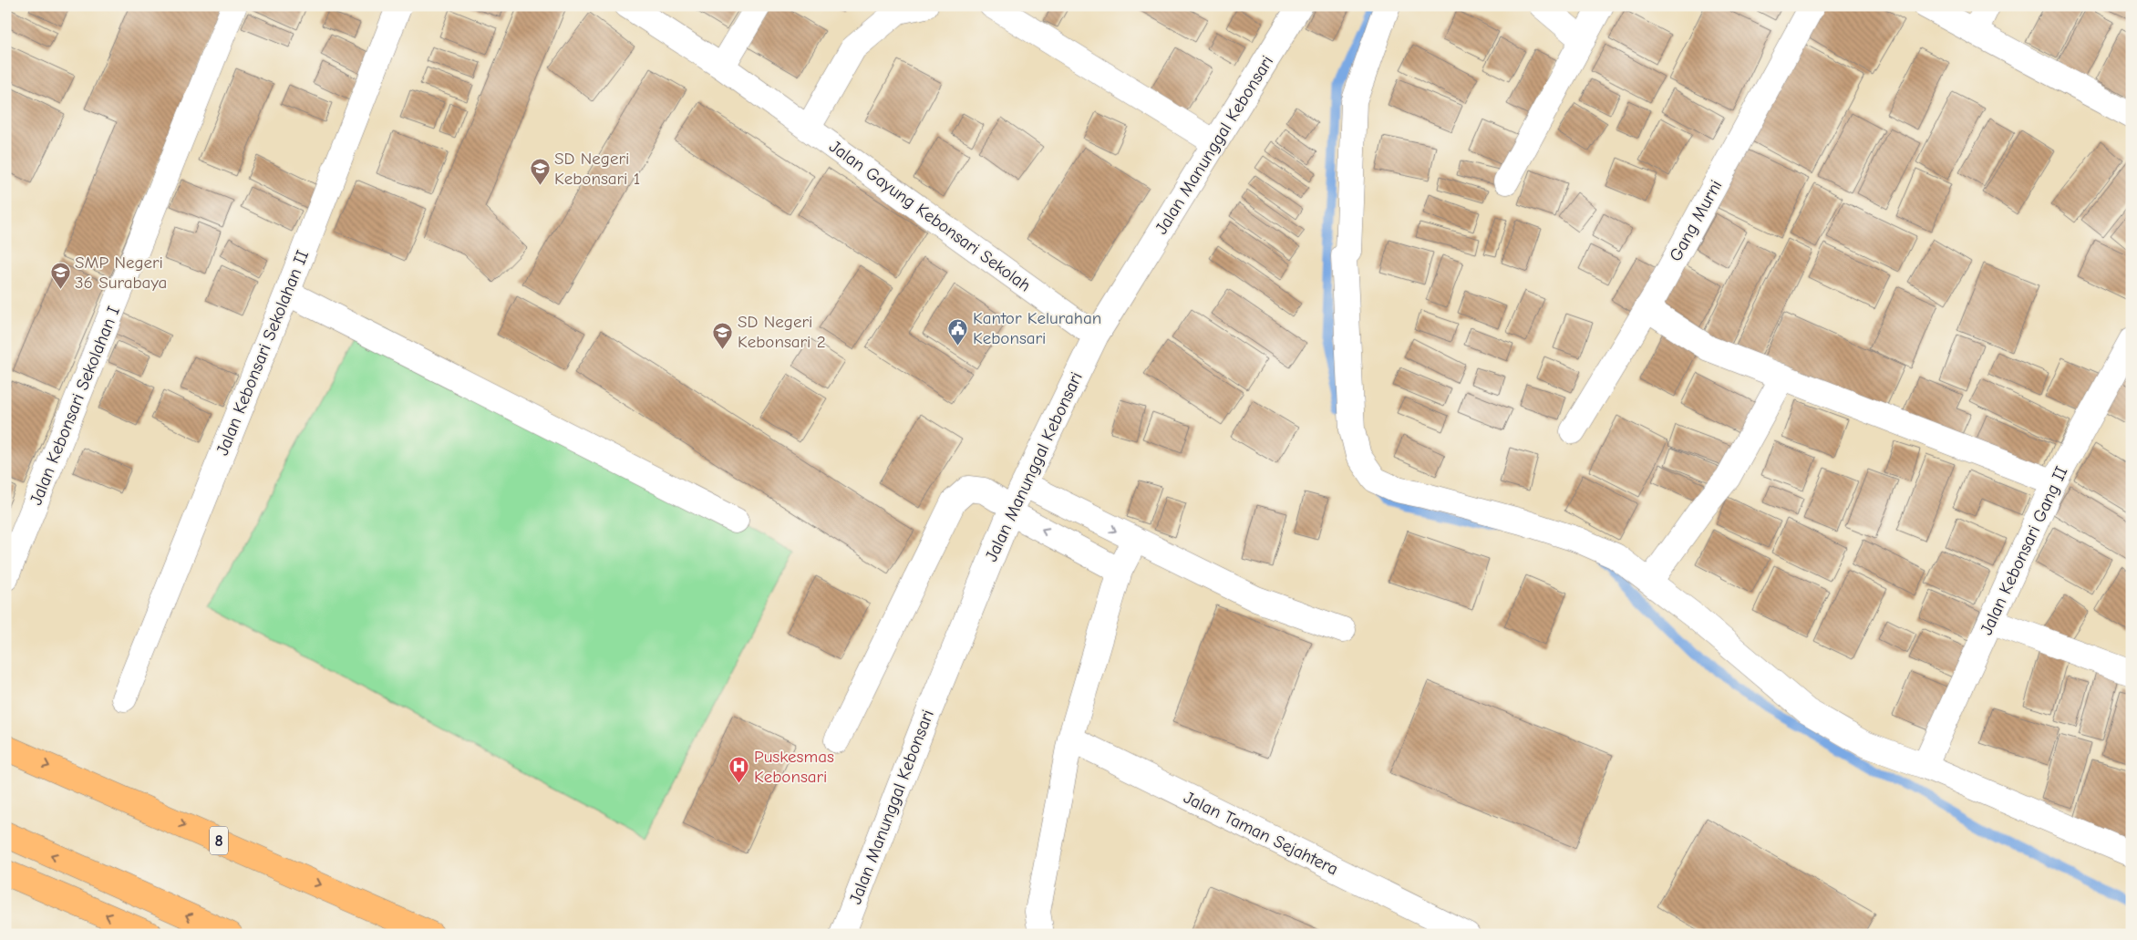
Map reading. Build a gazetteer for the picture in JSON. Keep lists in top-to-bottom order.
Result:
{
  "streets": {
    "highway": ["8"],
    "street": [
      "Jalan Manunggal Kebonsari",
      "Jalan Gayung Kebonsari Sekolah",
      "Gang Murni",
      "Jalan Kebonsari Sekolahan II",
      "Jalan Kebonsari Sekolahan I",
      "Jalan Kebonsari Gang II",
      "Jalan Taman Sejahtera"
    ]
  },
  "crossings": [
    ["Jalan Manunggal Kebonsari", "Jalan Gayung Kebonsari Sekolah"]
  ],
  "places": {
    "school or university": ["SD Negeri Kebonsari 1", "SMP Negeri 36 Surabaya", "SD Negeri Kebonsari 2"],
    "public building": ["Kantor Kelurahan Kebonsari"],
    "hospital": ["Puskesmas Kebonsari"]
  }
}
